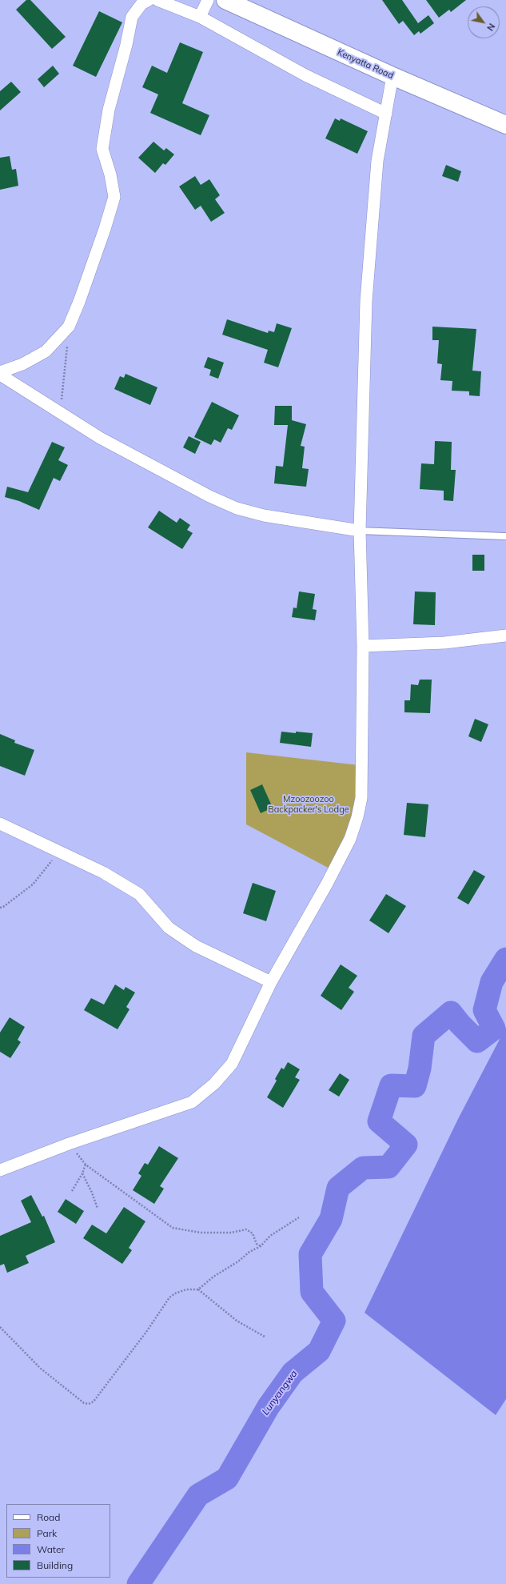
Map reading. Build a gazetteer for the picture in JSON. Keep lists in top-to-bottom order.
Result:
{
  "streets": {
    "street": ["Kenyatta Road"]
  },
  "water": ["Lunyangwa"],
  "parks": ["Mzoozoozoo Backpacker's Lodge"],
  "legend": [
    "Road",
    "Park",
    "Water",
    "Building"
  ],
  "north": "bottom right"
}
